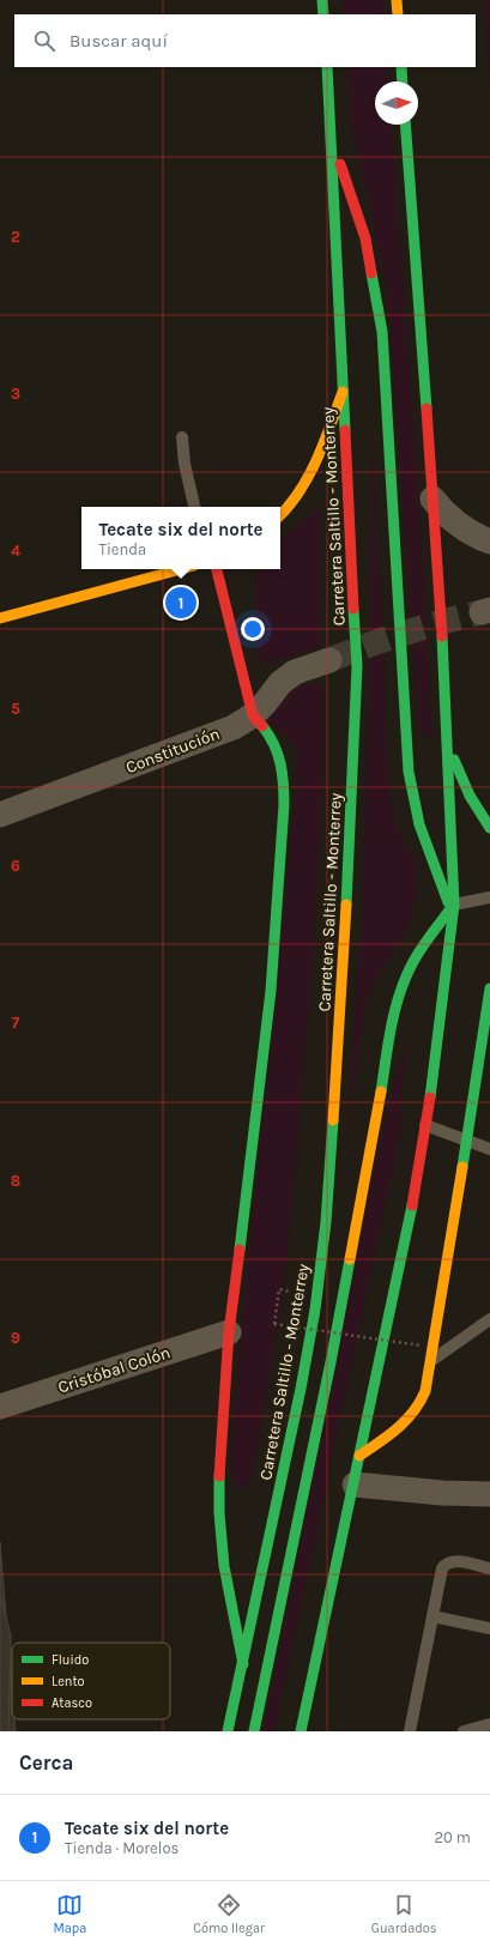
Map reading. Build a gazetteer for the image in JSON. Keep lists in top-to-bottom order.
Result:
{
  "streets": {
    "main road": ["Carretera Saltillo - Monterrey"],
    "street": ["Constitución", "Cristóbal Colón"]
  },
  "legend": ["Fluido", "Lento", "Atasco"],
  "north": "right",
  "page": {
    "search": "Buscar aquí",
    "popup": ["Tecate six del norte", "Tienda"],
    "pins": "1",
    "heading": "Cerca",
    "list": [
      {
        "mark": "1",
        "name": "Tecate six del norte",
        "note": "Tienda · Morelos",
        "value": "20 m"
      }
    ],
    "nav": ["Mapa", "Cómo llegar", "Guardados"]
  },
  "grid": {
    "rows": [
      "2",
      "3",
      "4",
      "5",
      "6",
      "7",
      "8",
      "9"
    ]
  }
}
